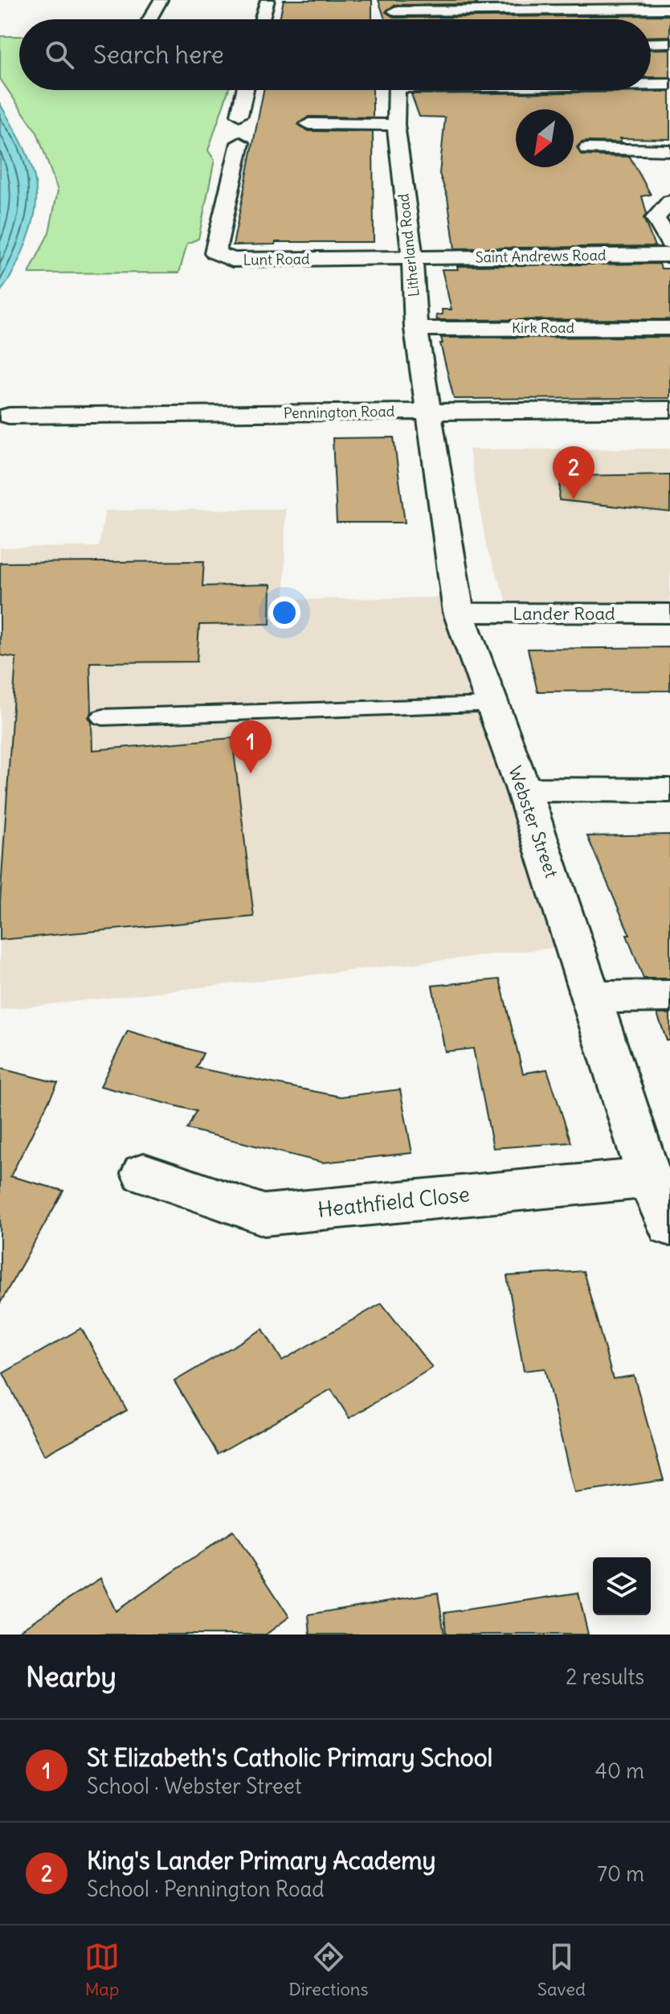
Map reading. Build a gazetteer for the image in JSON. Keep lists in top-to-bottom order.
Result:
{
  "streets": {
    "street": [
      "Litherland Road",
      "Saint Andrews Road",
      "Lunt Road",
      "Kirk Road",
      "Pennington Road",
      "Lander Road",
      "Webster Street",
      "Heathfield Close"
    ]
  },
  "crossings": [
    ["Litherland Road", "Saint Andrews Road"],
    ["Litherland Road", "Lunt Road"],
    ["Litherland Road", "Kirk Road"],
    ["Litherland Road", "Pennington Road"],
    ["Litherland Road", "Webster Street"],
    ["Saint Andrews Road", "Lunt Road"],
    ["Pennington Road", "Webster Street"],
    ["Lander Road", "Webster Street"],
    ["Webster Street", "Heathfield Close"]
  ],
  "north": "bottom left",
  "page": {
    "search": "Search here",
    "pins": ["2", "1"],
    "heading": ["Nearby", "2 results"],
    "list": [
      {
        "mark": "1",
        "name": "St Elizabeth's Catholic Primary School",
        "note": "School · Webster Street",
        "value": "40 m"
      },
      {
        "mark": "2",
        "name": "King's Lander Primary Academy",
        "note": "School · Pennington Road",
        "value": "70 m"
      }
    ],
    "nav": ["Map", "Directions", "Saved"]
  }
}
